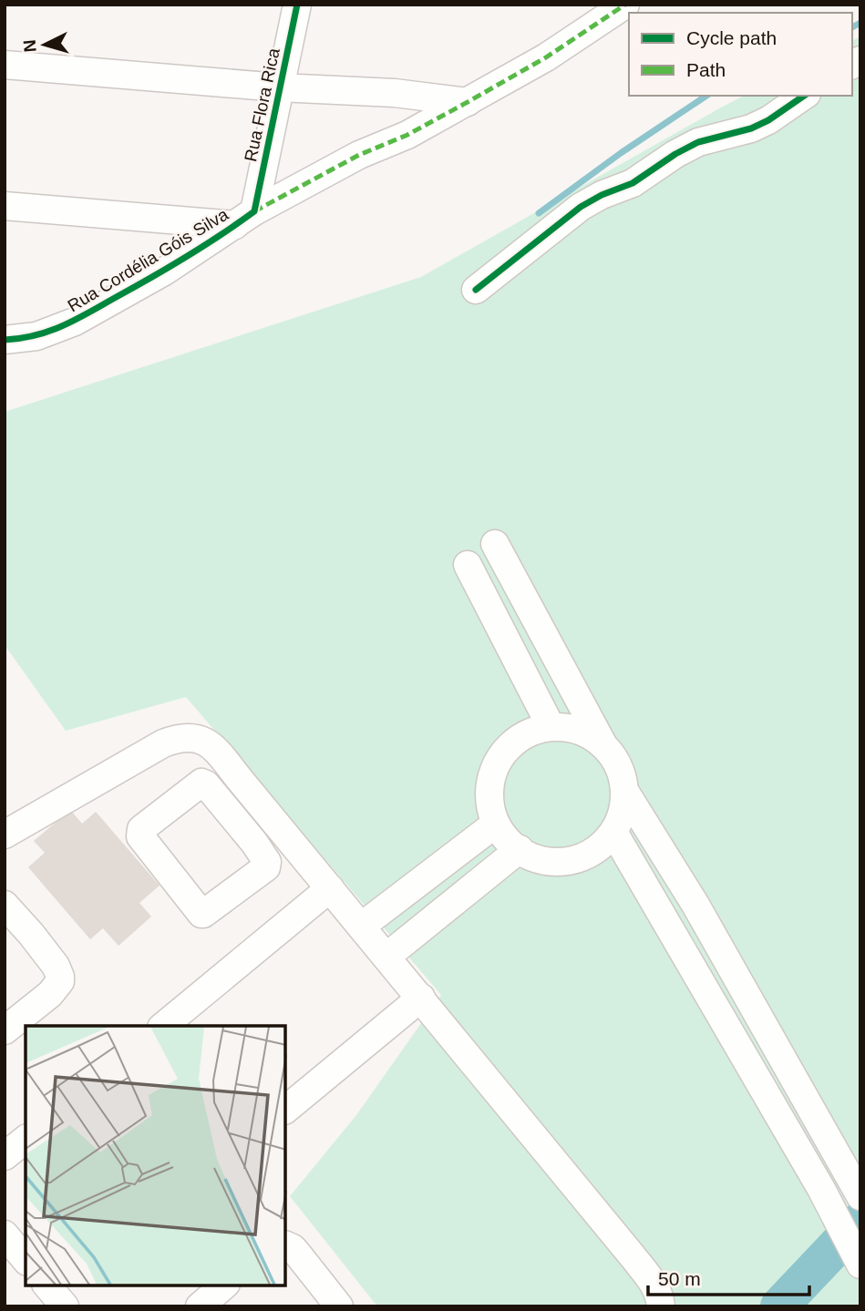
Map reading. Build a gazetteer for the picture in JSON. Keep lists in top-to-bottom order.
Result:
{
  "streets": {
    "street": ["Rua Flora Rica", "Rua Cordélia Góis Silva"]
  },
  "crossings": [
    ["Rua Flora Rica", "Rua Cordélia Góis Silva"]
  ],
  "legend": ["Cycle path", "Path"],
  "scale_bar": "50 m",
  "north": "left"
}
